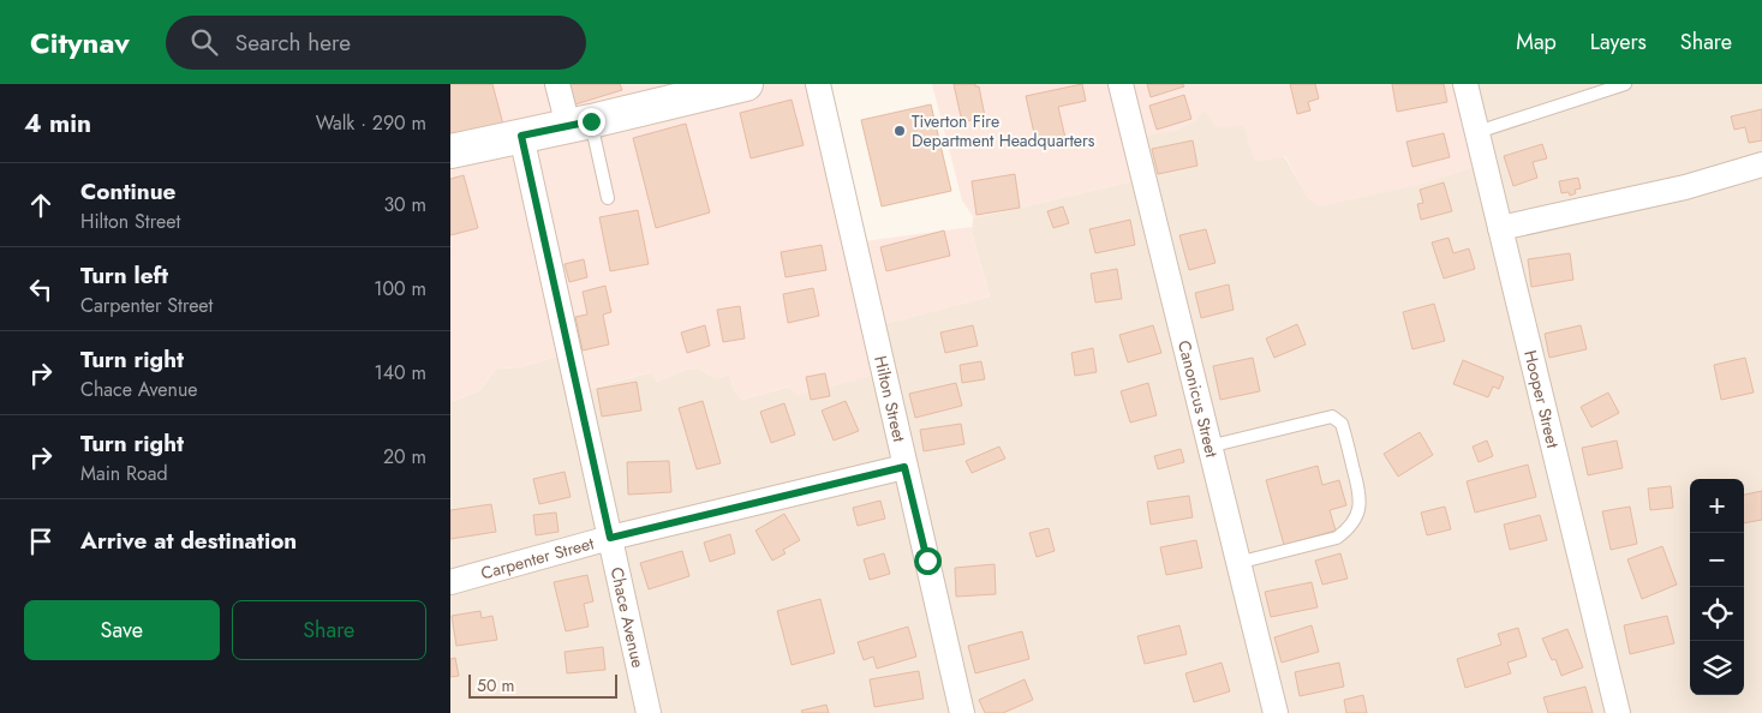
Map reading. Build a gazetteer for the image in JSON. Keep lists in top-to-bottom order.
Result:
{
  "streets": {
    "street": [
      "Hilton Street",
      "Canonicus Street",
      "Hooper Street",
      "Carpenter Street",
      "Chace Avenue"
    ]
  },
  "crossings": [
    ["Hilton Street", "Carpenter Street"],
    ["Carpenter Street", "Chace Avenue"]
  ],
  "places": ["Tiverton Fire Department Headquarters"],
  "scale_bar": "50 m",
  "page": {
    "header": "Citynav",
    "search": "Search here",
    "nav": ["Map", "Layers", "Share"],
    "heading": ["4 min", "Walk · 290 m"],
    "list": [
      ["Continue", "Hilton Street", "30 m"],
      ["Turn left", "Carpenter Street", "100 m"],
      ["Turn right", "Chace Avenue", "140 m"],
      ["Turn right", "Main Road", "20 m"],
      "Arrive at destination"
    ],
    "map_buttons": ["+", "−"],
    "buttons": ["Save", "Share"],
    "scale": "50 m"
  }
}
